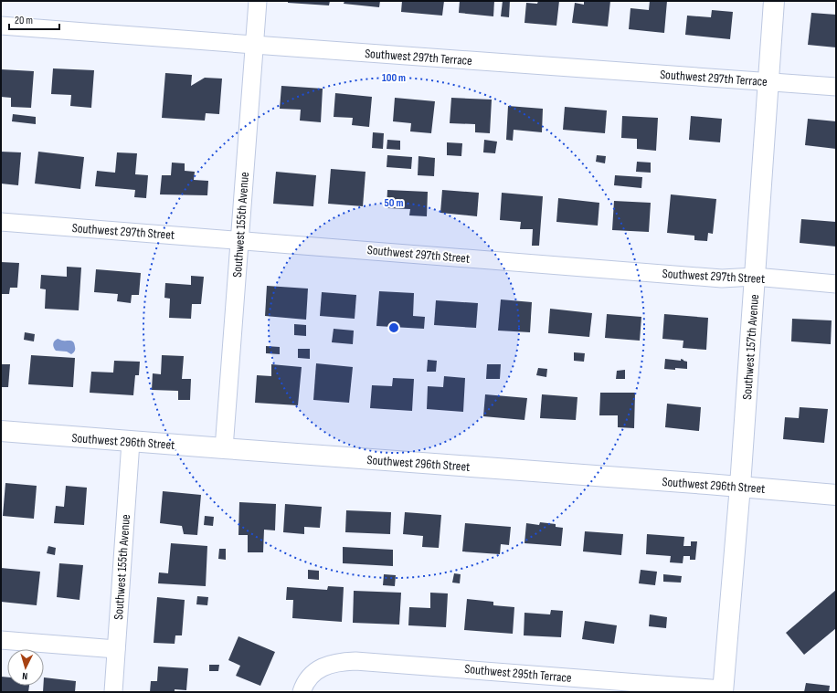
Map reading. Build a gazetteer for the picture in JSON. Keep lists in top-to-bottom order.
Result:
{
  "streets": {
    "street": [
      "Southwest 297th Terrace",
      "Southwest 155th Avenue",
      "Southwest 297th Street",
      "Southwest 157th Avenue",
      "Southwest 296th Street",
      "Southwest 295th Terrace"
    ]
  },
  "crossings": [
    ["Southwest 297th Terrace", "Southwest 155th Avenue"],
    ["Southwest 297th Terrace", "Southwest 157th Avenue"],
    ["Southwest 155th Avenue", "Southwest 297th Street"],
    ["Southwest 155th Avenue", "Southwest 296th Street"],
    ["Southwest 297th Street", "Southwest 157th Avenue"],
    ["Southwest 157th Avenue", "Southwest 296th Street"],
    ["Southwest 157th Avenue", "Southwest 295th Terrace"]
  ],
  "scale_bar": "20 m",
  "north": "bottom",
  "rings": ["100 m", "50 m"]
}
